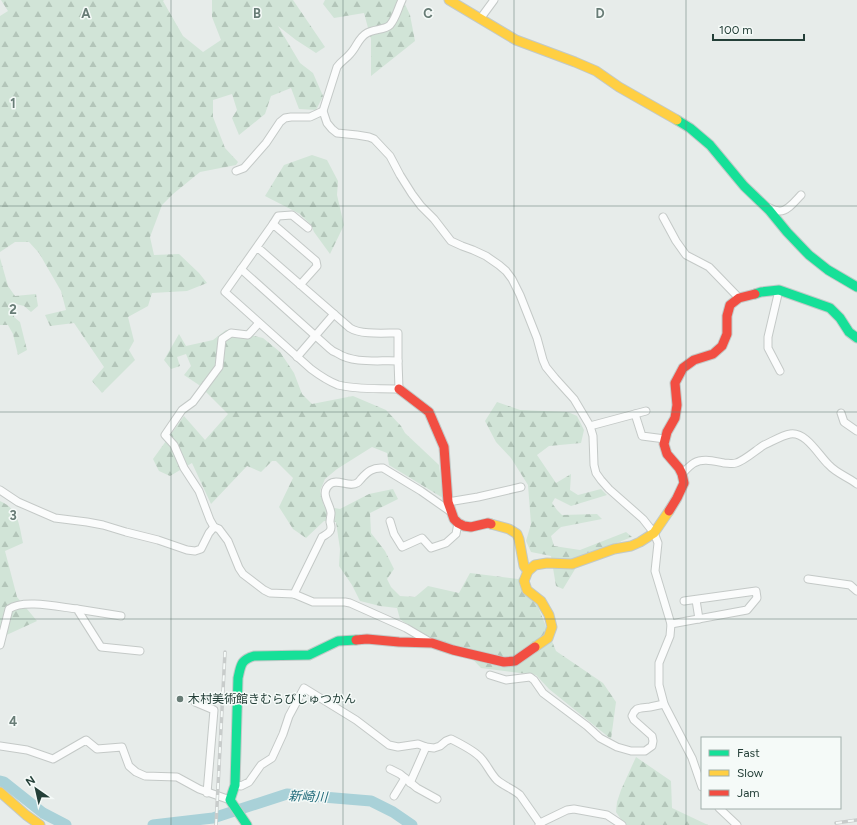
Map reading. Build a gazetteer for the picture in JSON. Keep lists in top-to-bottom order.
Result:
{
  "water": ["新崎川"],
  "places": ["木村美術館きむらびじゅつかん"],
  "legend": ["Fast", "Slow", "Jam"],
  "scale_bar": "100 m",
  "north": "top left",
  "grid": {
    "columns": [
      "A",
      "B",
      "C",
      "D"
    ],
    "rows": [
      "1",
      "2",
      "3",
      "4"
    ]
  }
}
